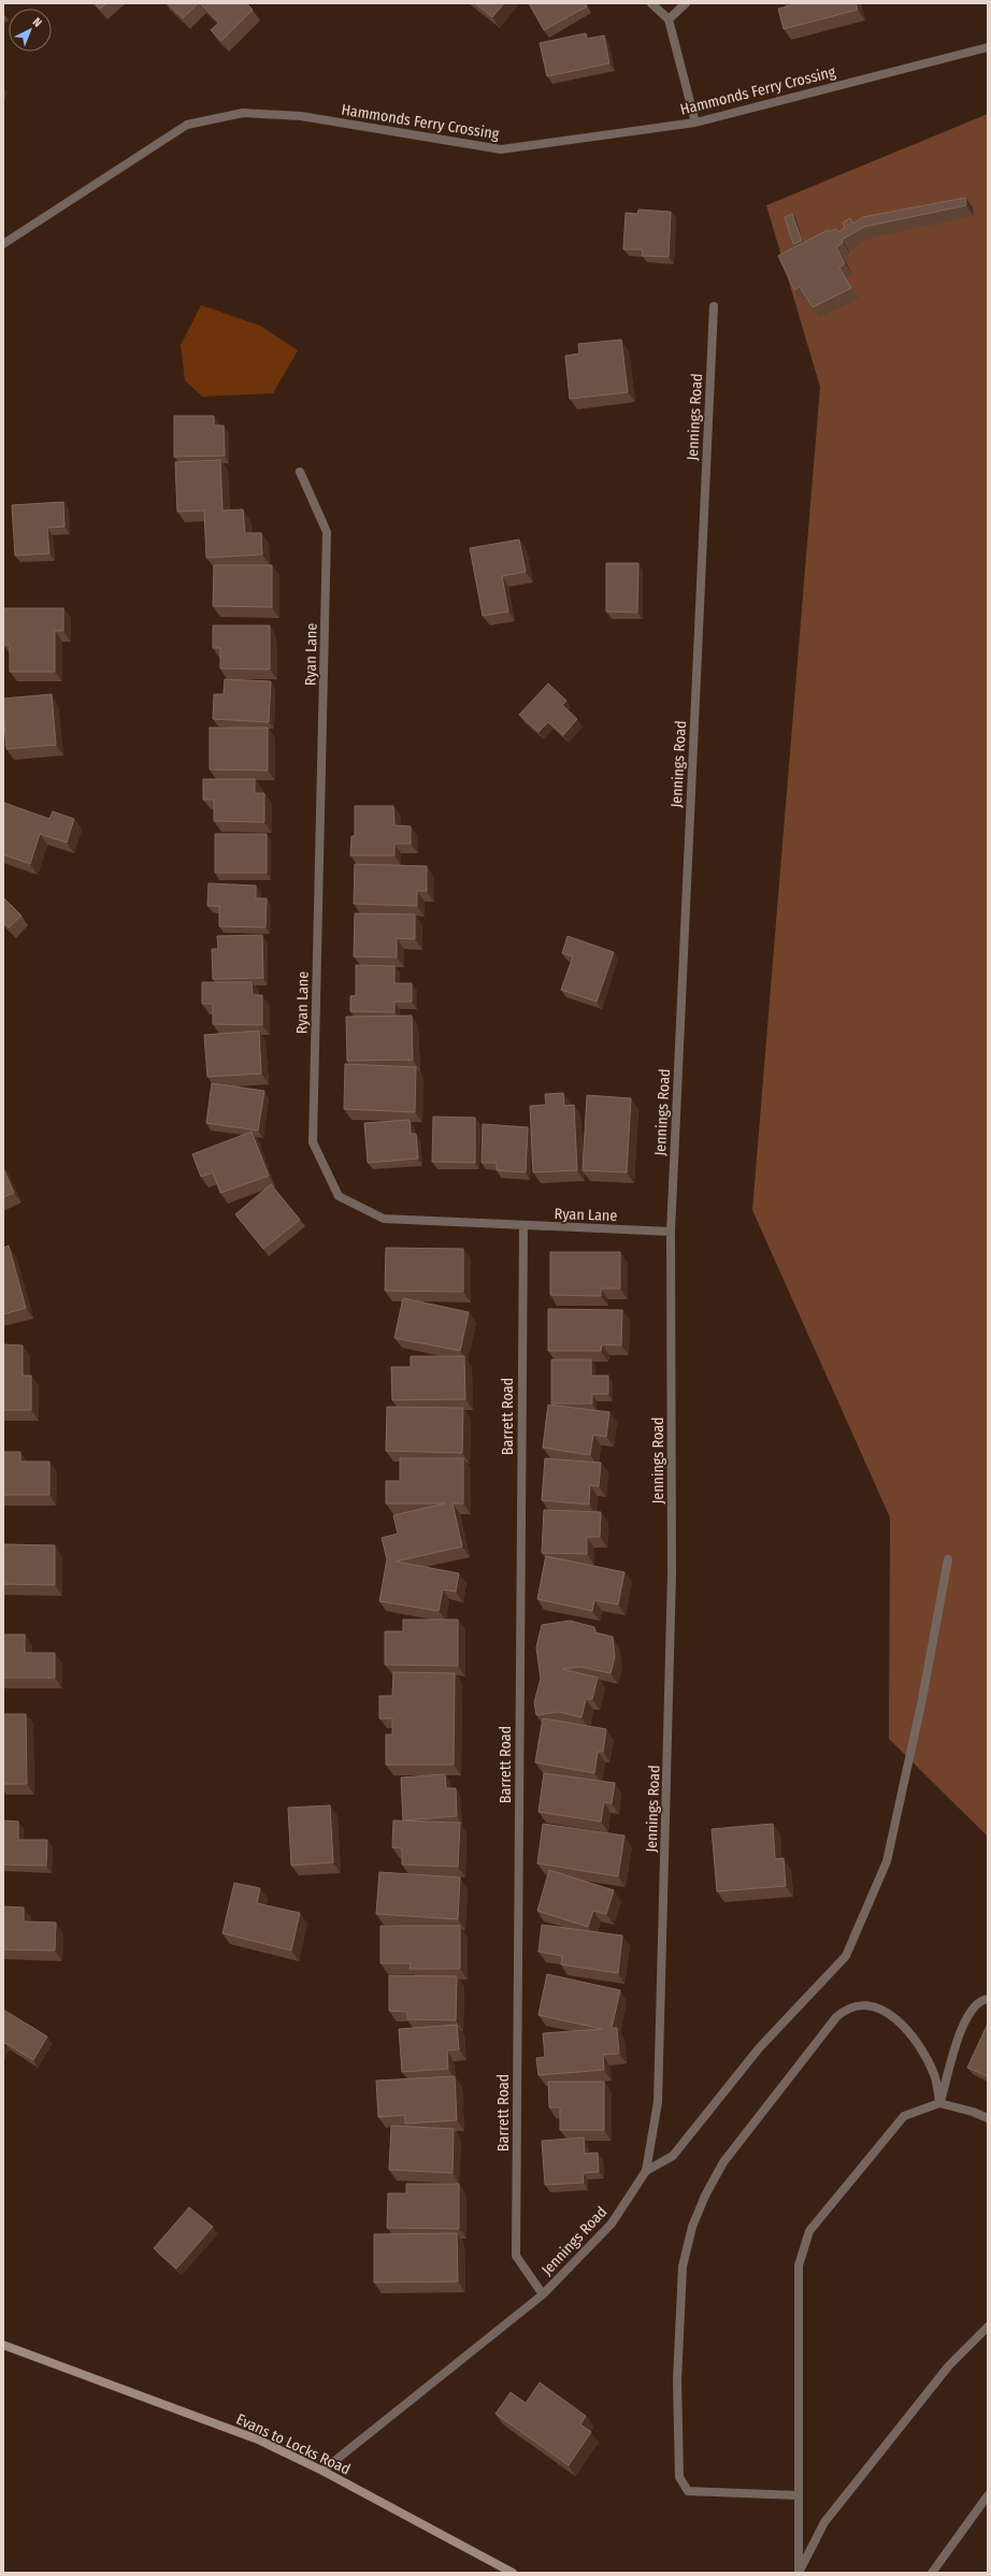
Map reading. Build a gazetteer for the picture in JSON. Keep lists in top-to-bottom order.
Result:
{
  "streets": {
    "street": [
      "Hammonds Ferry Crossing",
      "Jennings Road",
      "Ryan Lane",
      "Barrett Road",
      "Evans to Locks Road"
    ]
  },
  "crossings": [
    ["Jennings Road", "Ryan Lane"],
    ["Jennings Road", "Barrett Road"],
    ["Jennings Road", "Evans to Locks Road"],
    ["Ryan Lane", "Barrett Road"]
  ],
  "north": "top right"
}
